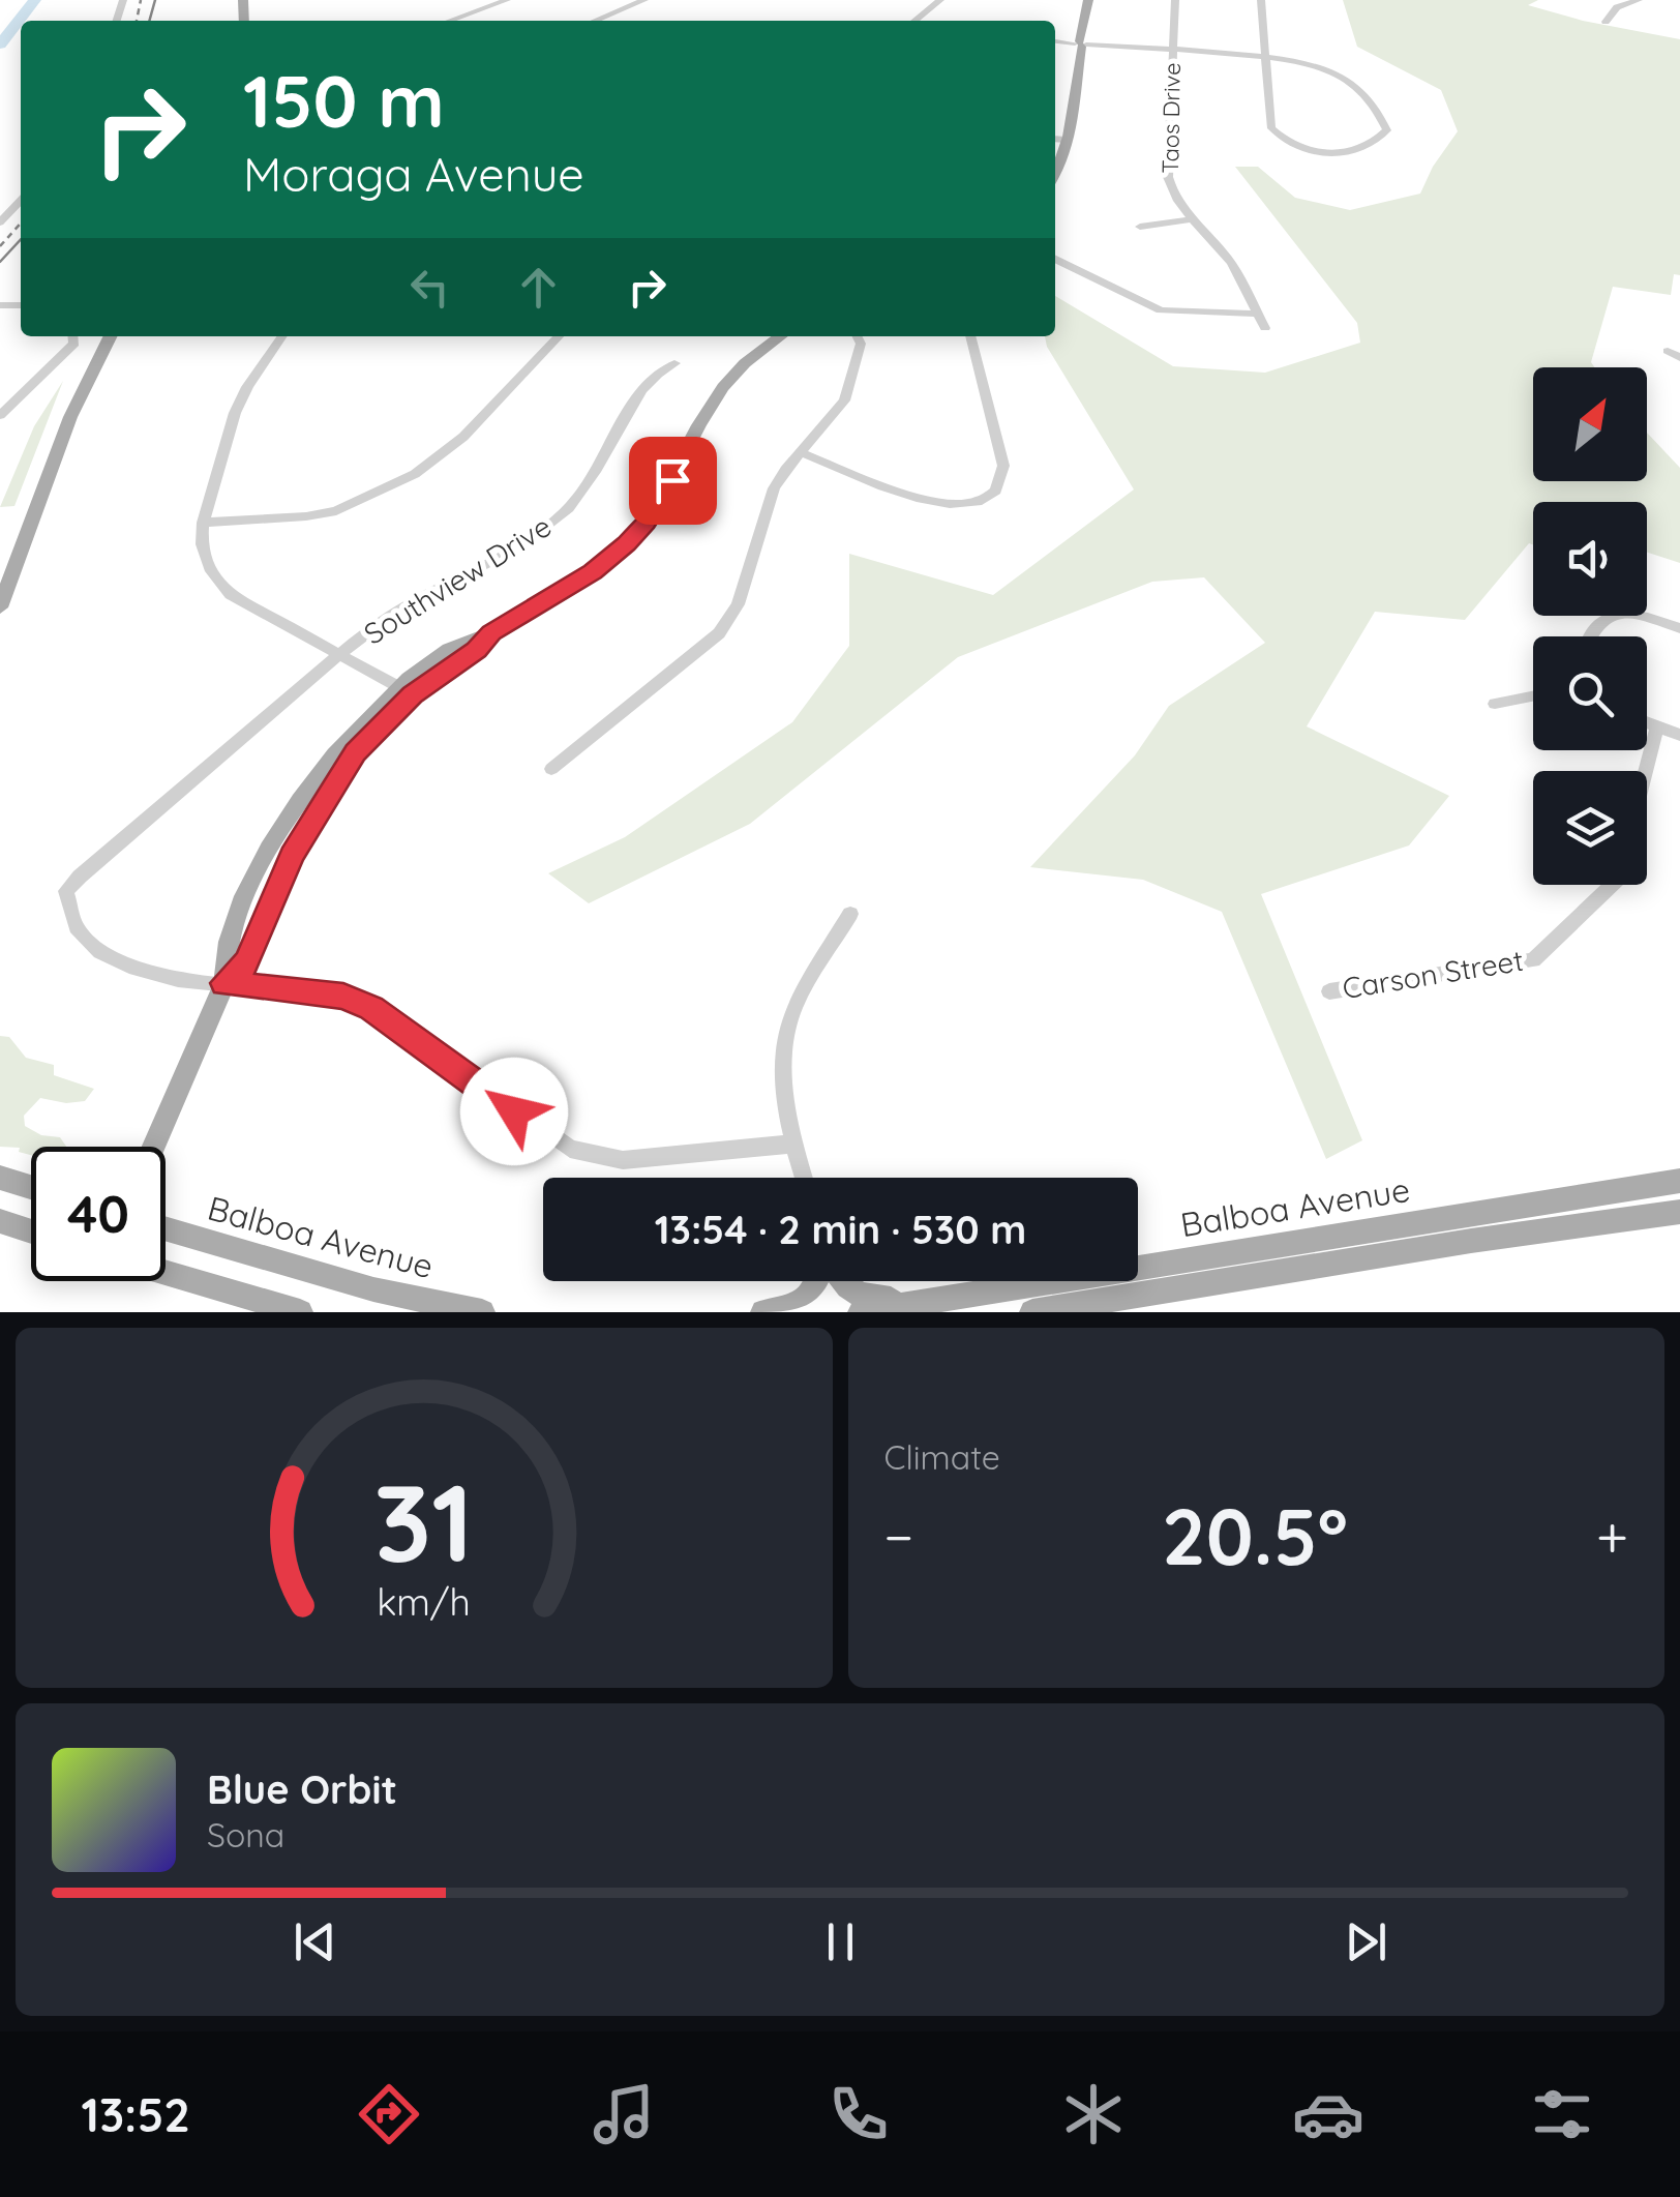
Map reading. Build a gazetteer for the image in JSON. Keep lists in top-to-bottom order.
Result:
{
  "streets": {
    "main road": ["Balboa Avenue"],
    "street": ["Taos Drive", "Southview Drive", "Carson Street"]
  },
  "north": "top right",
  "page": {
    "turn": ["150 m", "Moraga Avenue"],
    "limit": "40",
    "trip": "13:54 · 2 min · 530 m",
    "tile": "Climate",
    "heat": ["−", "20.5°", "+"],
    "song": ["Blue Orbit", "Sona"],
    "tabs": "13:52",
    "gauge": ["31", "km/h"]
  }
}
